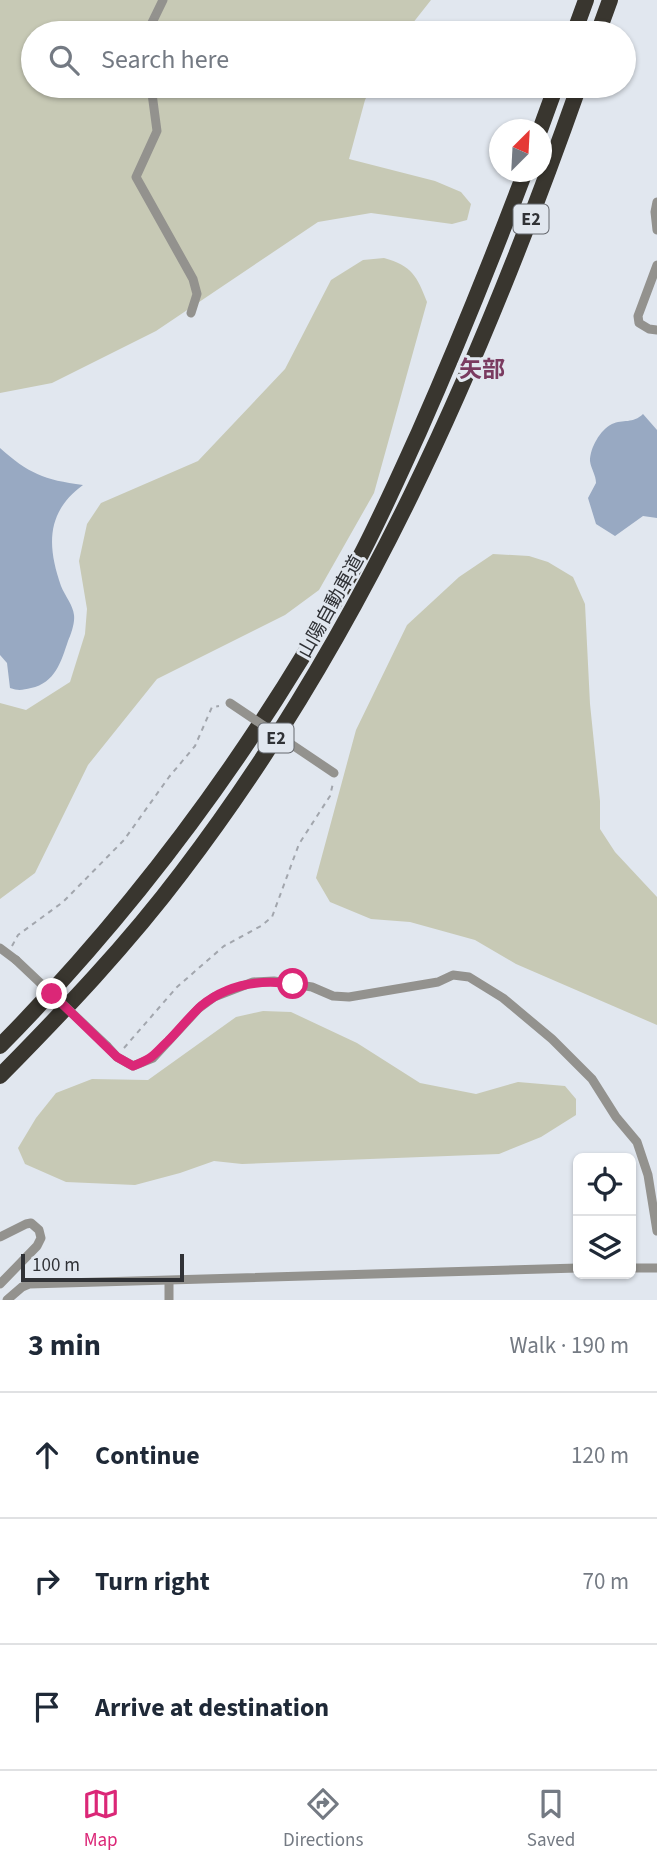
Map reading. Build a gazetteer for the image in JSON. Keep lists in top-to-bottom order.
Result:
{
  "streets": {
    "highway": ["E2", "山陽自動車道"]
  },
  "districts": ["矢部"],
  "scale_bar": "100 m",
  "north": "top right",
  "page": {
    "search": "Search here",
    "scale": "100 m",
    "heading": ["3 min", "Walk · 190 m"],
    "list": [
      ["Continue", "120 m"],
      ["Turn right", "70 m"],
      "Arrive at destination"
    ],
    "nav": ["Map", "Directions", "Saved"]
  }
}
